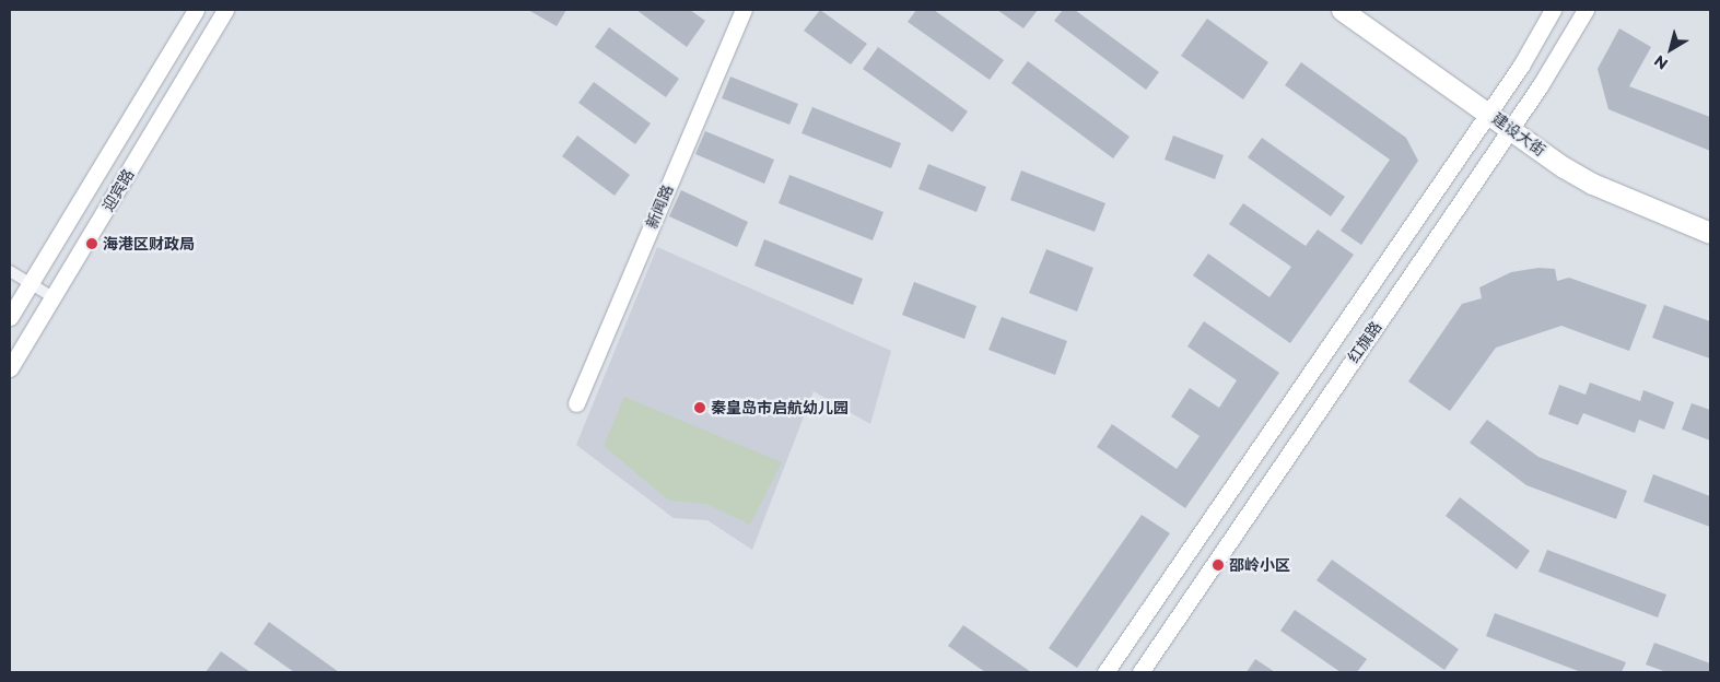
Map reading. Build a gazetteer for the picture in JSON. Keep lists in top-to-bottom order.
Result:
{
  "streets": {
    "highway": ["建设大街"],
    "main road": ["迎宾路", "新闻路", "红旗路"]
  },
  "crossings": [
    ["建设大街", "红旗路"]
  ],
  "places": ["海港区财政局", "秦皇岛市启航幼儿园", "邵岭小区"],
  "north": "bottom left"
}
